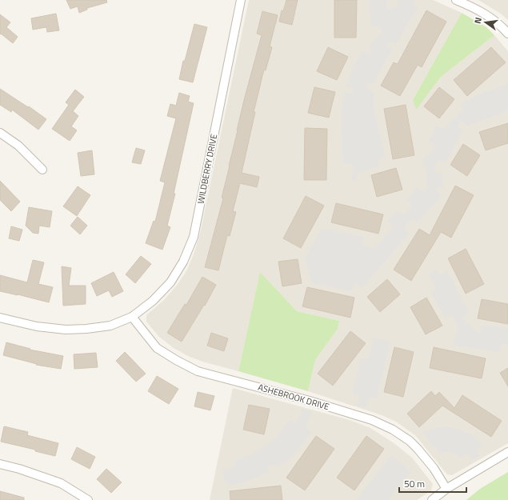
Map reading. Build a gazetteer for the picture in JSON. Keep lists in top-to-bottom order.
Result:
{
  "streets": {
    "street": ["WILDBERRY DRIVE", "ASHEBROOK DRIVE"]
  },
  "crossings": [
    ["WILDBERRY DRIVE", "ASHEBROOK DRIVE"]
  ],
  "scale_bar": "50 m",
  "north": "left"
}
